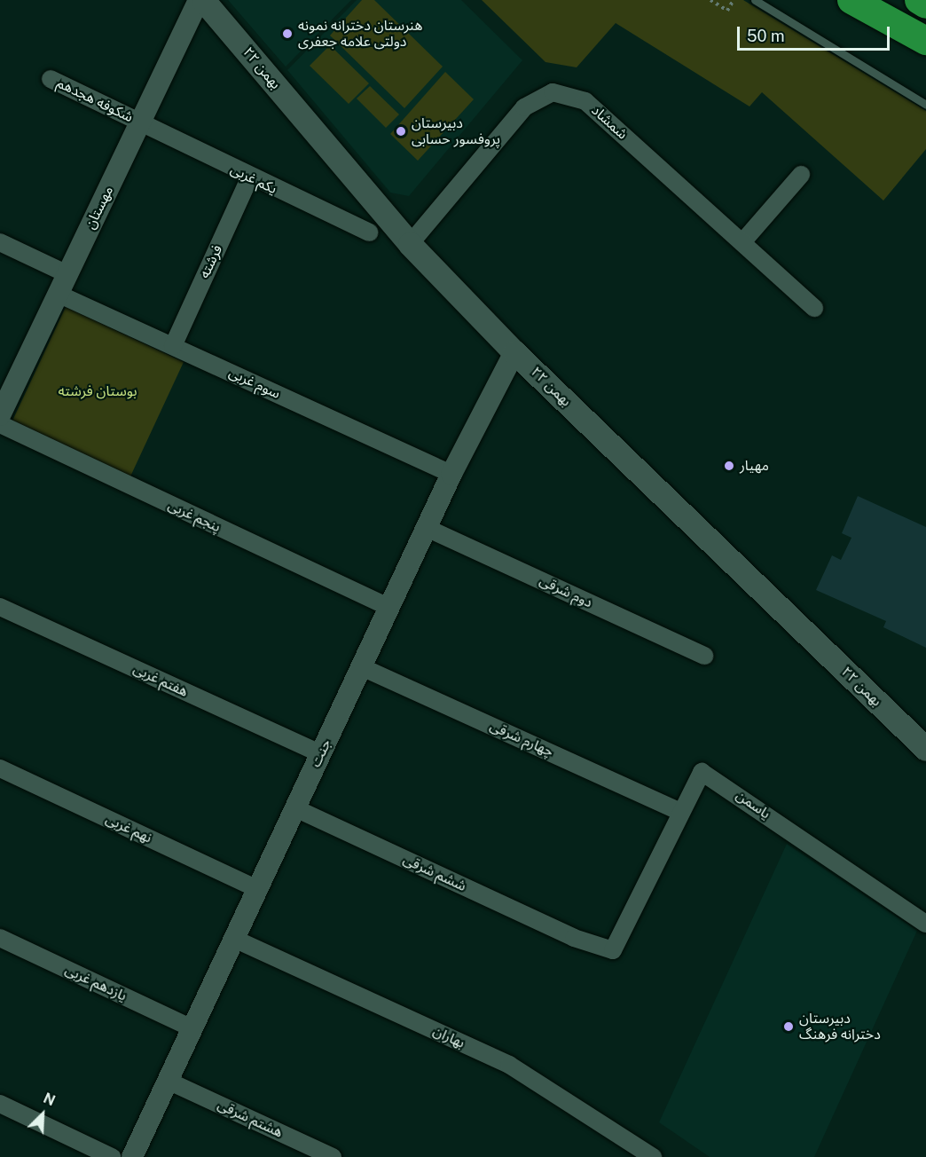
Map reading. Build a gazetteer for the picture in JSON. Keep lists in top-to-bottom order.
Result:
{
  "streets": {
    "main road": ["۲۲ بهمن"],
    "street": [
      "شکوفه هجدهم",
      "شمشاد",
      "یکم غربی",
      "مهستان",
      "فرشته",
      "سوم غربی",
      "پنجم غربی",
      "دوم شرقی",
      "هفتم غربی",
      "چهارم شرقی",
      "جنت",
      "یاسمن",
      "نهم غربی",
      "ششم شرقی",
      "یازدهم غربی",
      "بهاران",
      "هشتم شرقی"
    ]
  },
  "crossings": [
    ["۲۲ بهمن", "شمشاد"],
    ["۲۲ بهمن", "جنت"],
    ["شکوفه هجدهم", "یکم غربی"],
    ["شکوفه هجدهم", "مهستان"],
    ["یکم غربی", "مهستان"],
    ["یکم غربی", "فرشته"],
    ["مهستان", "سوم غربی"],
    ["فرشته", "سوم غربی"],
    ["سوم غربی", "جنت"],
    ["پنجم غربی", "جنت"],
    ["دوم شرقی", "جنت"],
    ["هفتم غربی", "جنت"],
    ["چهارم شرقی", "جنت"],
    ["چهارم شرقی", "یاسمن"],
    ["جنت", "نهم غربی"],
    ["جنت", "ششم شرقی"],
    ["جنت", "یازدهم غربی"],
    ["جنت", "بهاران"],
    ["جنت", "هشتم شرقی"],
    ["یاسمن", "ششم شرقی"]
  ],
  "parks": ["بوستان فرشته"],
  "places": [
    "هنرستان دخترانه نمونه دولتی علامه جعفری",
    "دبیرستان پروفسور حسابی",
    "مهیار",
    "دبیرستان دخترانه فرهنگ"
  ],
  "scale_bar": "50 m",
  "north": "top right"
}
